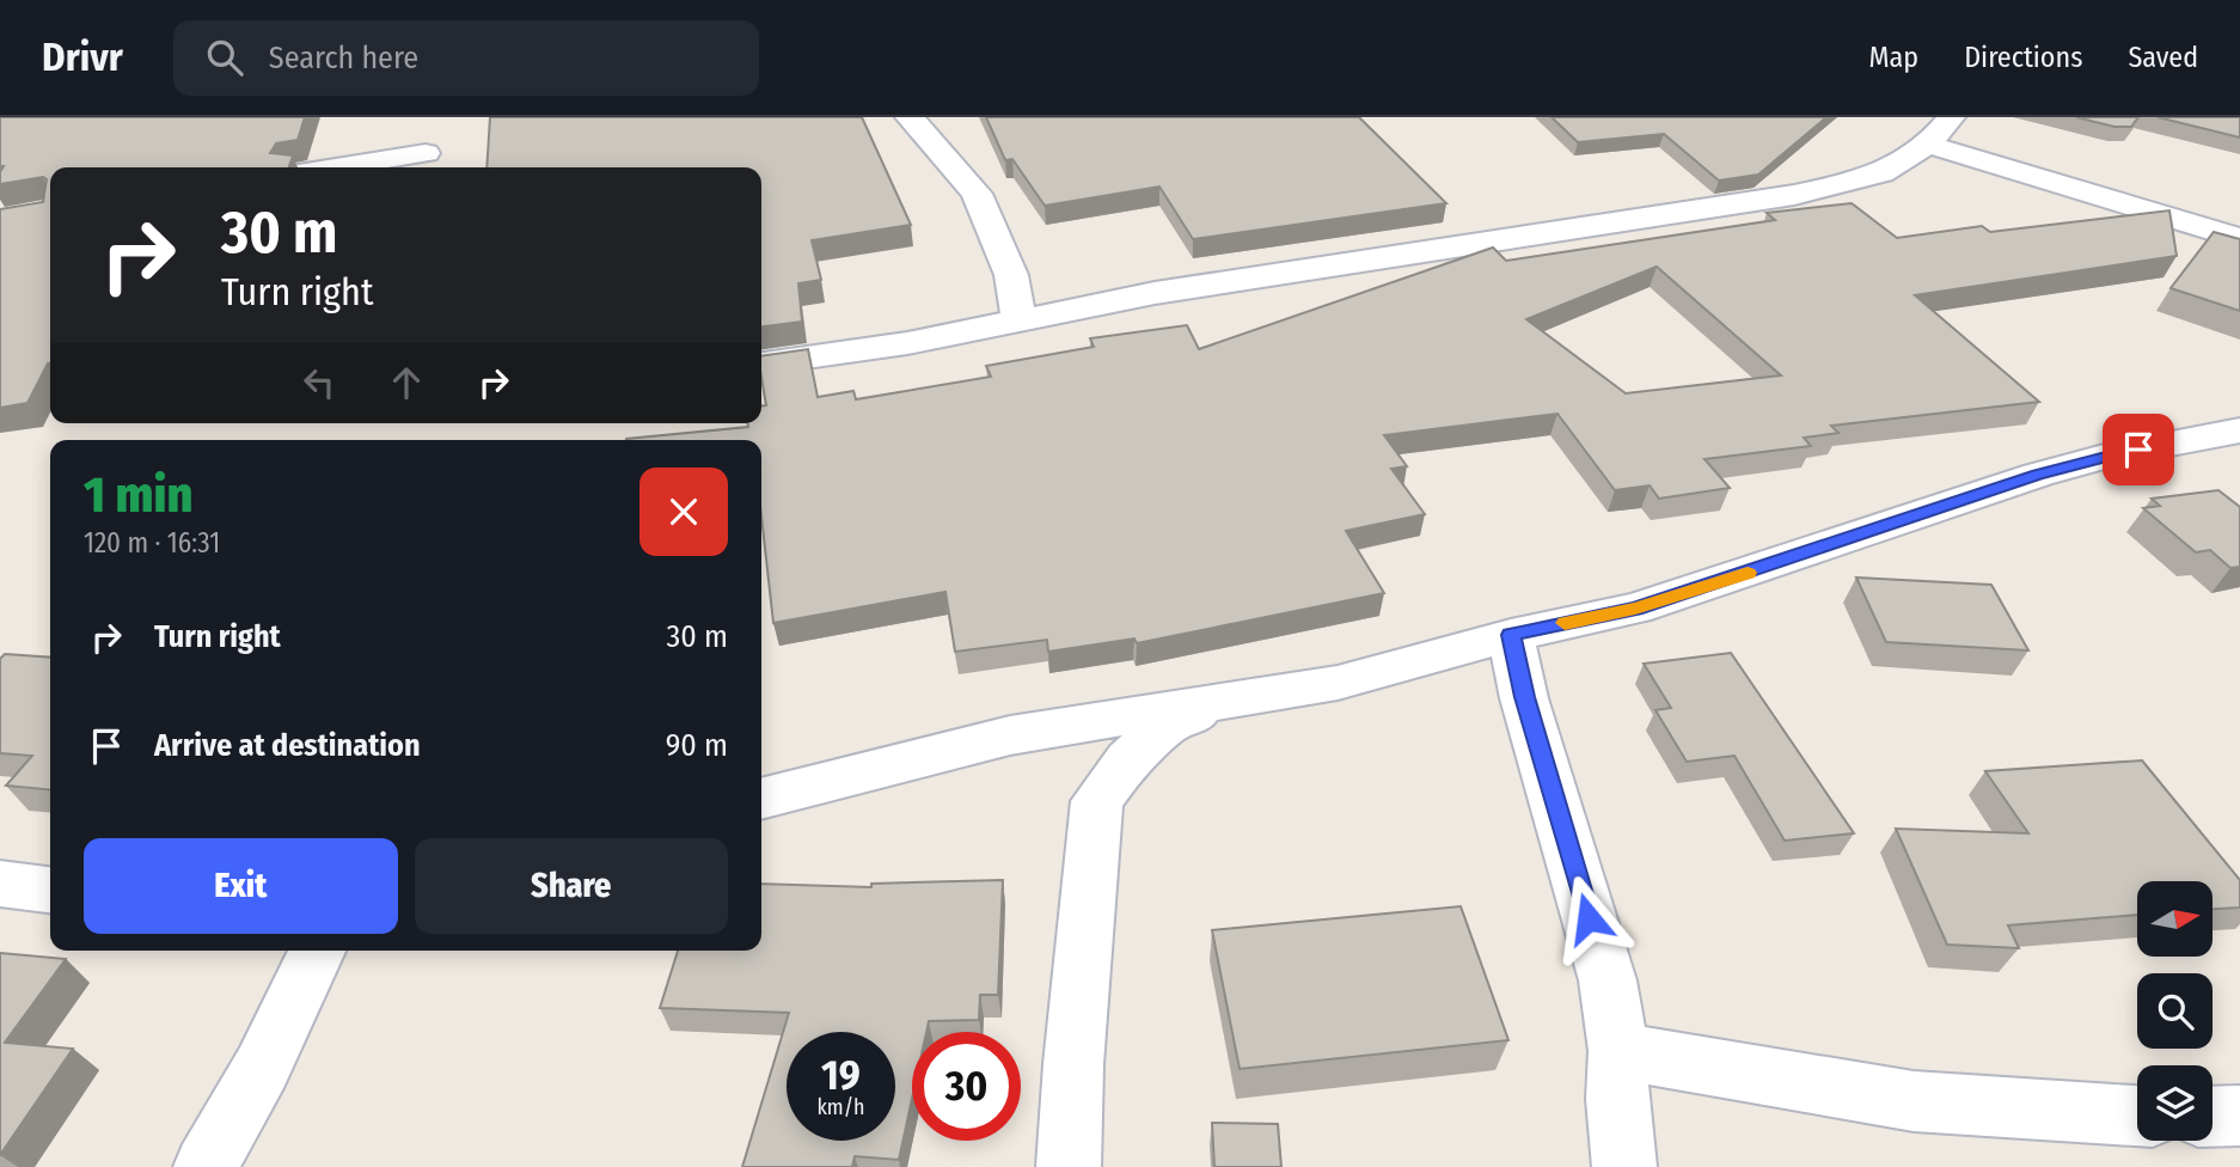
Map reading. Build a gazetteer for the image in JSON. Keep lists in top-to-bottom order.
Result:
{
  "north": "right",
  "page": {
    "header": "Drivr",
    "search": "Search here",
    "nav": ["Map", "Directions", "Saved"],
    "turn": ["30 m", "Turn right"],
    "heading": ["1 min", "120 m · 16:31"],
    "list": [
      {
        "name": "Turn right",
        "value": "30 m"
      },
      {
        "name": "Arrive at destination",
        "value": "90 m"
      }
    ],
    "buttons": ["Exit", "Share"],
    "speed": "19 km/h",
    "limit": "30"
  }
}
